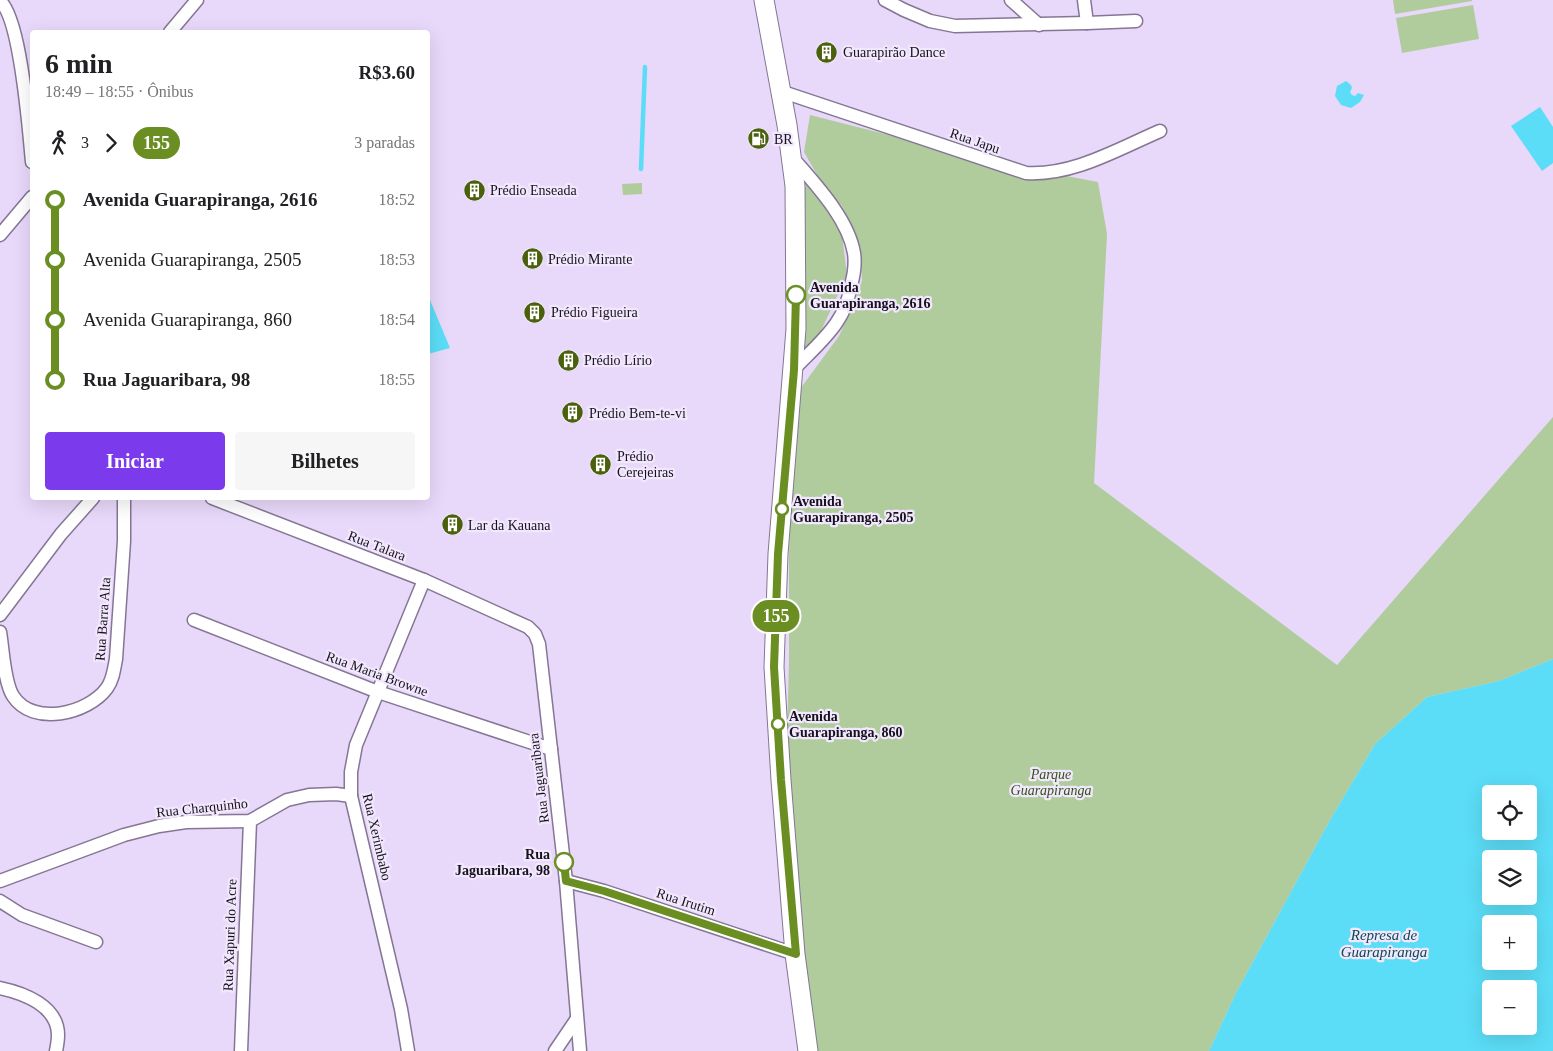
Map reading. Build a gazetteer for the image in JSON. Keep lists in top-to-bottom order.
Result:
{
  "streets": {
    "street": [
      "Rua Japu",
      "Rua Talara",
      "Rua Barra Alta",
      "Rua Maria Browne",
      "Rua Jaguaribara",
      "Rua Charquinho",
      "Rua Xerimbabo",
      "Rua Irutim",
      "Rua Xapuri do Acre"
    ]
  },
  "crossings": [
    ["Rua Talara", "Rua Jaguaribara"],
    ["Rua Talara", "Rua Xerimbabo"],
    ["Rua Maria Browne", "Rua Jaguaribara"],
    ["Rua Maria Browne", "Rua Xerimbabo"],
    ["Rua Jaguaribara", "Rua Irutim"],
    ["Rua Charquinho", "Rua Xerimbabo"],
    ["Rua Charquinho", "Rua Xapuri do Acre"]
  ],
  "water": ["Represa de Guarapiranga"],
  "parks": ["Parque Guarapiranga"],
  "places": {
    "building": [
      "Guarapirão Dance",
      "Prédio Enseada",
      "Prédio Mirante",
      "Prédio Figueira",
      "Prédio Lírio",
      "Prédio Bem-te-vi",
      "Prédio Cerejeiras",
      "Lar da Kauana"
    ],
    "fuel station": ["BR"],
    "other": [
      "Avenida Guarapiranga, 2616",
      "Avenida Guarapiranga, 2505",
      "Avenida Guarapiranga, 860",
      "Rua Jaguaribara, 98"
    ]
  },
  "lines": ["bus line 155"],
  "page": {
    "on_map": "155",
    "heading": ["6 min", "18:49 – 18:55 · Ônibus", "R$3.60"],
    "legs": ["3", "155", "3 paradas"],
    "list": [
      {
        "name": "Avenida Guarapiranga, 2616",
        "value": "18:52"
      },
      {
        "name": "Avenida Guarapiranga, 2505",
        "value": "18:53"
      },
      {
        "name": "Avenida Guarapiranga, 860",
        "value": "18:54"
      },
      {
        "name": "Rua Jaguaribara, 98",
        "value": "18:55"
      }
    ],
    "buttons": ["Iniciar", "Bilhetes"],
    "map_buttons": ["+", "−"]
  }
}
